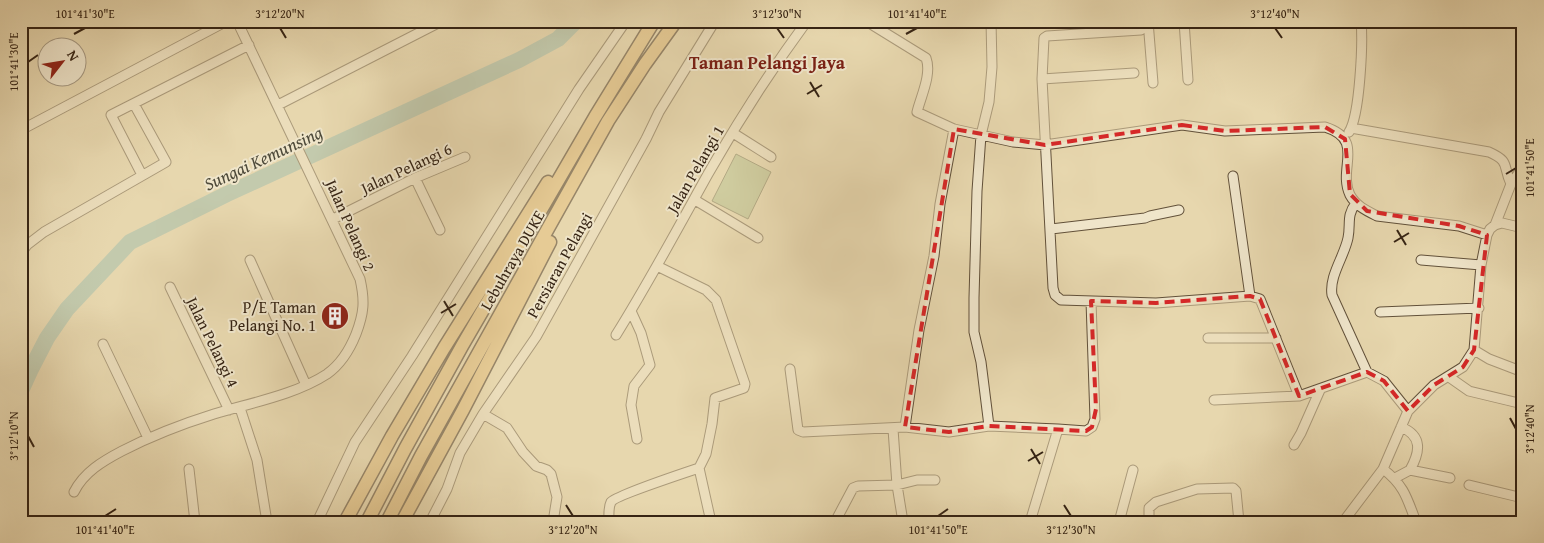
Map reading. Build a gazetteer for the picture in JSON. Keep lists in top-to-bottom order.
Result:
{
  "streets": {
    "highway": ["Lebuhraya DUKE"],
    "street": [
      "Jalan Pelangi 6",
      "Jalan Pelangi 1",
      "Jalan Pelangi 2",
      "Persiaran Pelangi",
      "Jalan Pelangi 4"
    ]
  },
  "crossings": [
    ["Jalan Pelangi 6", "Jalan Pelangi 2"],
    ["Jalan Pelangi 2", "Jalan Pelangi 4"]
  ],
  "districts": ["Taman Pelangi Jaya"],
  "water": ["Sungai Kemunsing"],
  "places": {
    "building": ["P/E Taman Pelangi No. 1"]
  },
  "north": "top right",
  "coordinates": [
    "101°41'30\"E",
    "3°12'20\"N",
    "3°12'30\"N",
    "101°41'40\"E",
    "3°12'40\"N",
    "101°41'50\"E",
    "3°12'10\"N"
  ]
}
